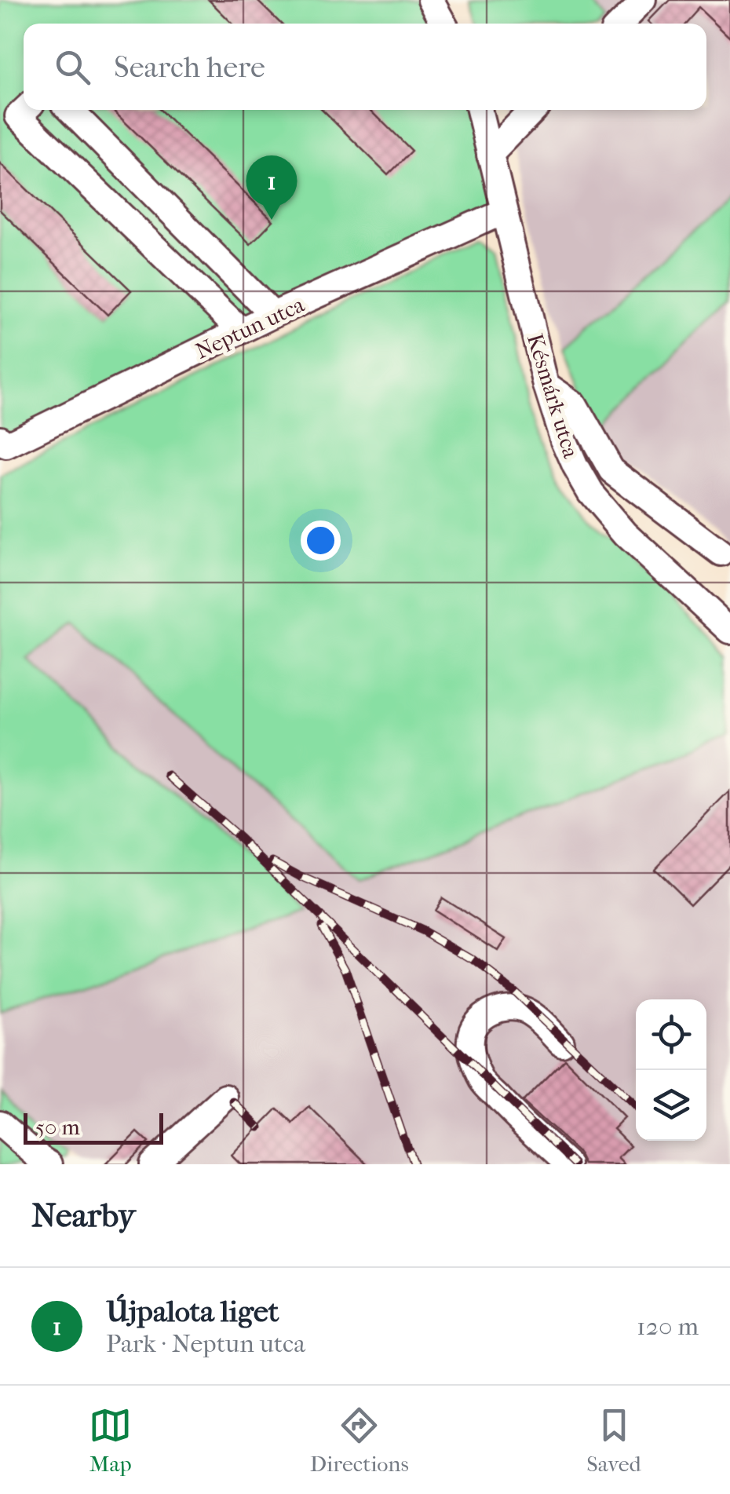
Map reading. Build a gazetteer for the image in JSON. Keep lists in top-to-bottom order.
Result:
{
  "streets": {
    "street": ["Neptun utca", "Késmárk utca"]
  },
  "crossings": [
    ["Neptun utca", "Késmárk utca"]
  ],
  "scale_bar": "50 m",
  "page": {
    "search": "Search here",
    "pins": "1",
    "scale": "50 m",
    "heading": "Nearby",
    "list": [
      {
        "mark": "1",
        "name": "Újpalota liget",
        "note": "Park · Neptun utca",
        "value": "120 m"
      }
    ],
    "nav": ["Map", "Directions", "Saved"]
  }
}
